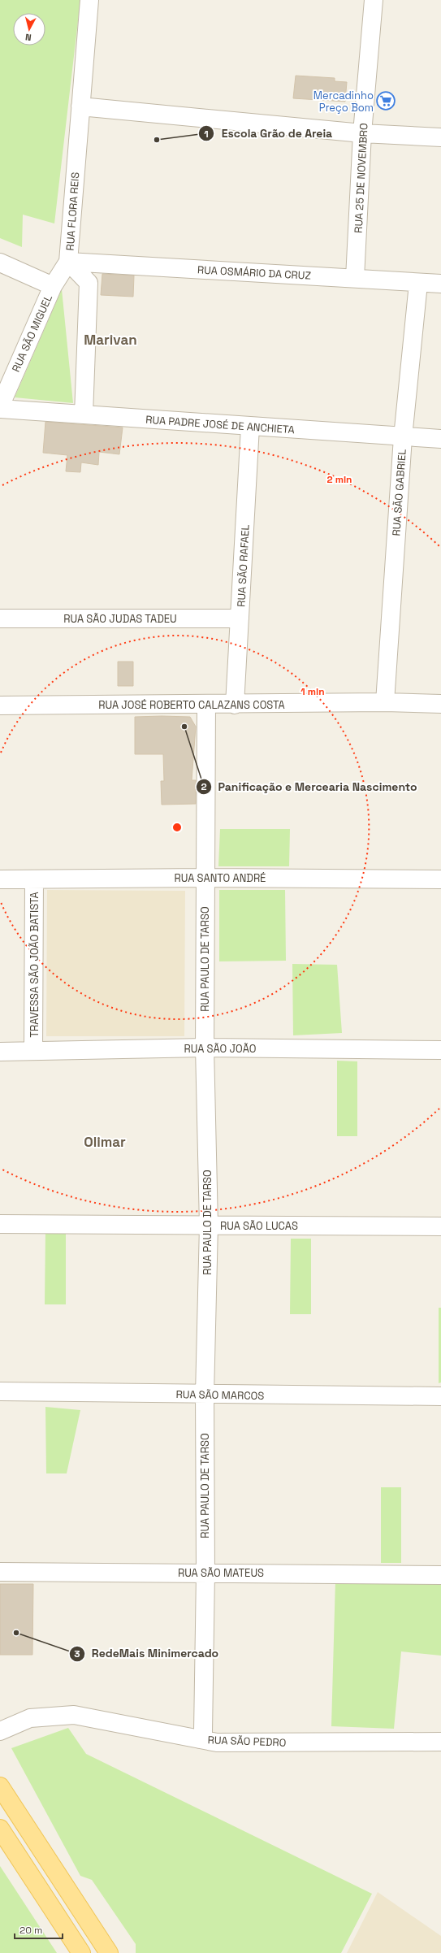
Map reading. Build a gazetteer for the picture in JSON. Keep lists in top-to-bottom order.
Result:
{
  "streets": {
    "street": [
      "RUA 25 DE NOVEMBRO",
      "RUA FLORA REIS",
      "RUA OSMÁRIO DA CRUZ",
      "RUA SÃO MIGUEL",
      "RUA PADRE JOSÉ DE ANCHIETA",
      "RUA SÃO GABRIEL",
      "RUA SÃO RAFAEL",
      "RUA SÃO JUDAS TADEU",
      "RUA JOSÉ ROBERTO CALAZANS COSTA",
      "RUA SANTO ANDRÉ",
      "RUA PAULO DE TARSO",
      "TRAVESSA SÃO JOÃO BATISTA",
      "RUA SÃO JOÃO",
      "RUA SÃO LUCAS",
      "RUA SÃO MARCOS",
      "RUA SÃO MATEUS",
      "RUA SÃO PEDRO"
    ]
  },
  "crossings": [
    ["RUA 25 DE NOVEMBRO", "RUA OSMÁRIO DA CRUZ"],
    ["RUA FLORA REIS", "RUA OSMÁRIO DA CRUZ"],
    ["RUA FLORA REIS", "RUA SÃO MIGUEL"],
    ["RUA FLORA REIS", "RUA PADRE JOSÉ DE ANCHIETA"],
    ["RUA OSMÁRIO DA CRUZ", "RUA SÃO MIGUEL"],
    ["RUA OSMÁRIO DA CRUZ", "RUA SÃO GABRIEL"],
    ["RUA SÃO MIGUEL", "RUA PADRE JOSÉ DE ANCHIETA"],
    ["RUA PADRE JOSÉ DE ANCHIETA", "RUA SÃO GABRIEL"],
    ["RUA PADRE JOSÉ DE ANCHIETA", "RUA SÃO RAFAEL"],
    ["RUA SÃO GABRIEL", "RUA JOSÉ ROBERTO CALAZANS COSTA"],
    ["RUA SÃO RAFAEL", "RUA SÃO JUDAS TADEU"],
    ["RUA SÃO RAFAEL", "RUA JOSÉ ROBERTO CALAZANS COSTA"],
    ["RUA JOSÉ ROBERTO CALAZANS COSTA", "RUA PAULO DE TARSO"],
    ["RUA SANTO ANDRÉ", "RUA PAULO DE TARSO"],
    ["RUA SANTO ANDRÉ", "TRAVESSA SÃO JOÃO BATISTA"],
    ["RUA PAULO DE TARSO", "RUA SÃO JOÃO"],
    ["RUA PAULO DE TARSO", "RUA SÃO LUCAS"],
    ["RUA PAULO DE TARSO", "RUA SÃO MARCOS"],
    ["RUA PAULO DE TARSO", "RUA SÃO MATEUS"],
    ["RUA PAULO DE TARSO", "RUA SÃO PEDRO"],
    ["TRAVESSA SÃO JOÃO BATISTA", "RUA SÃO JOÃO"]
  ],
  "districts": ["Marivan", "Olimar"],
  "places": {
    "supermarket": ["Mercadinho Preço Bom"],
    "other": ["Escola Grão de Areia", "Panificação e Mercearia Nascimento", "RedeMais Minimercado"]
  },
  "scale_bar": "20 m",
  "north": "bottom",
  "rings": ["2 min", "1 min"]
}
